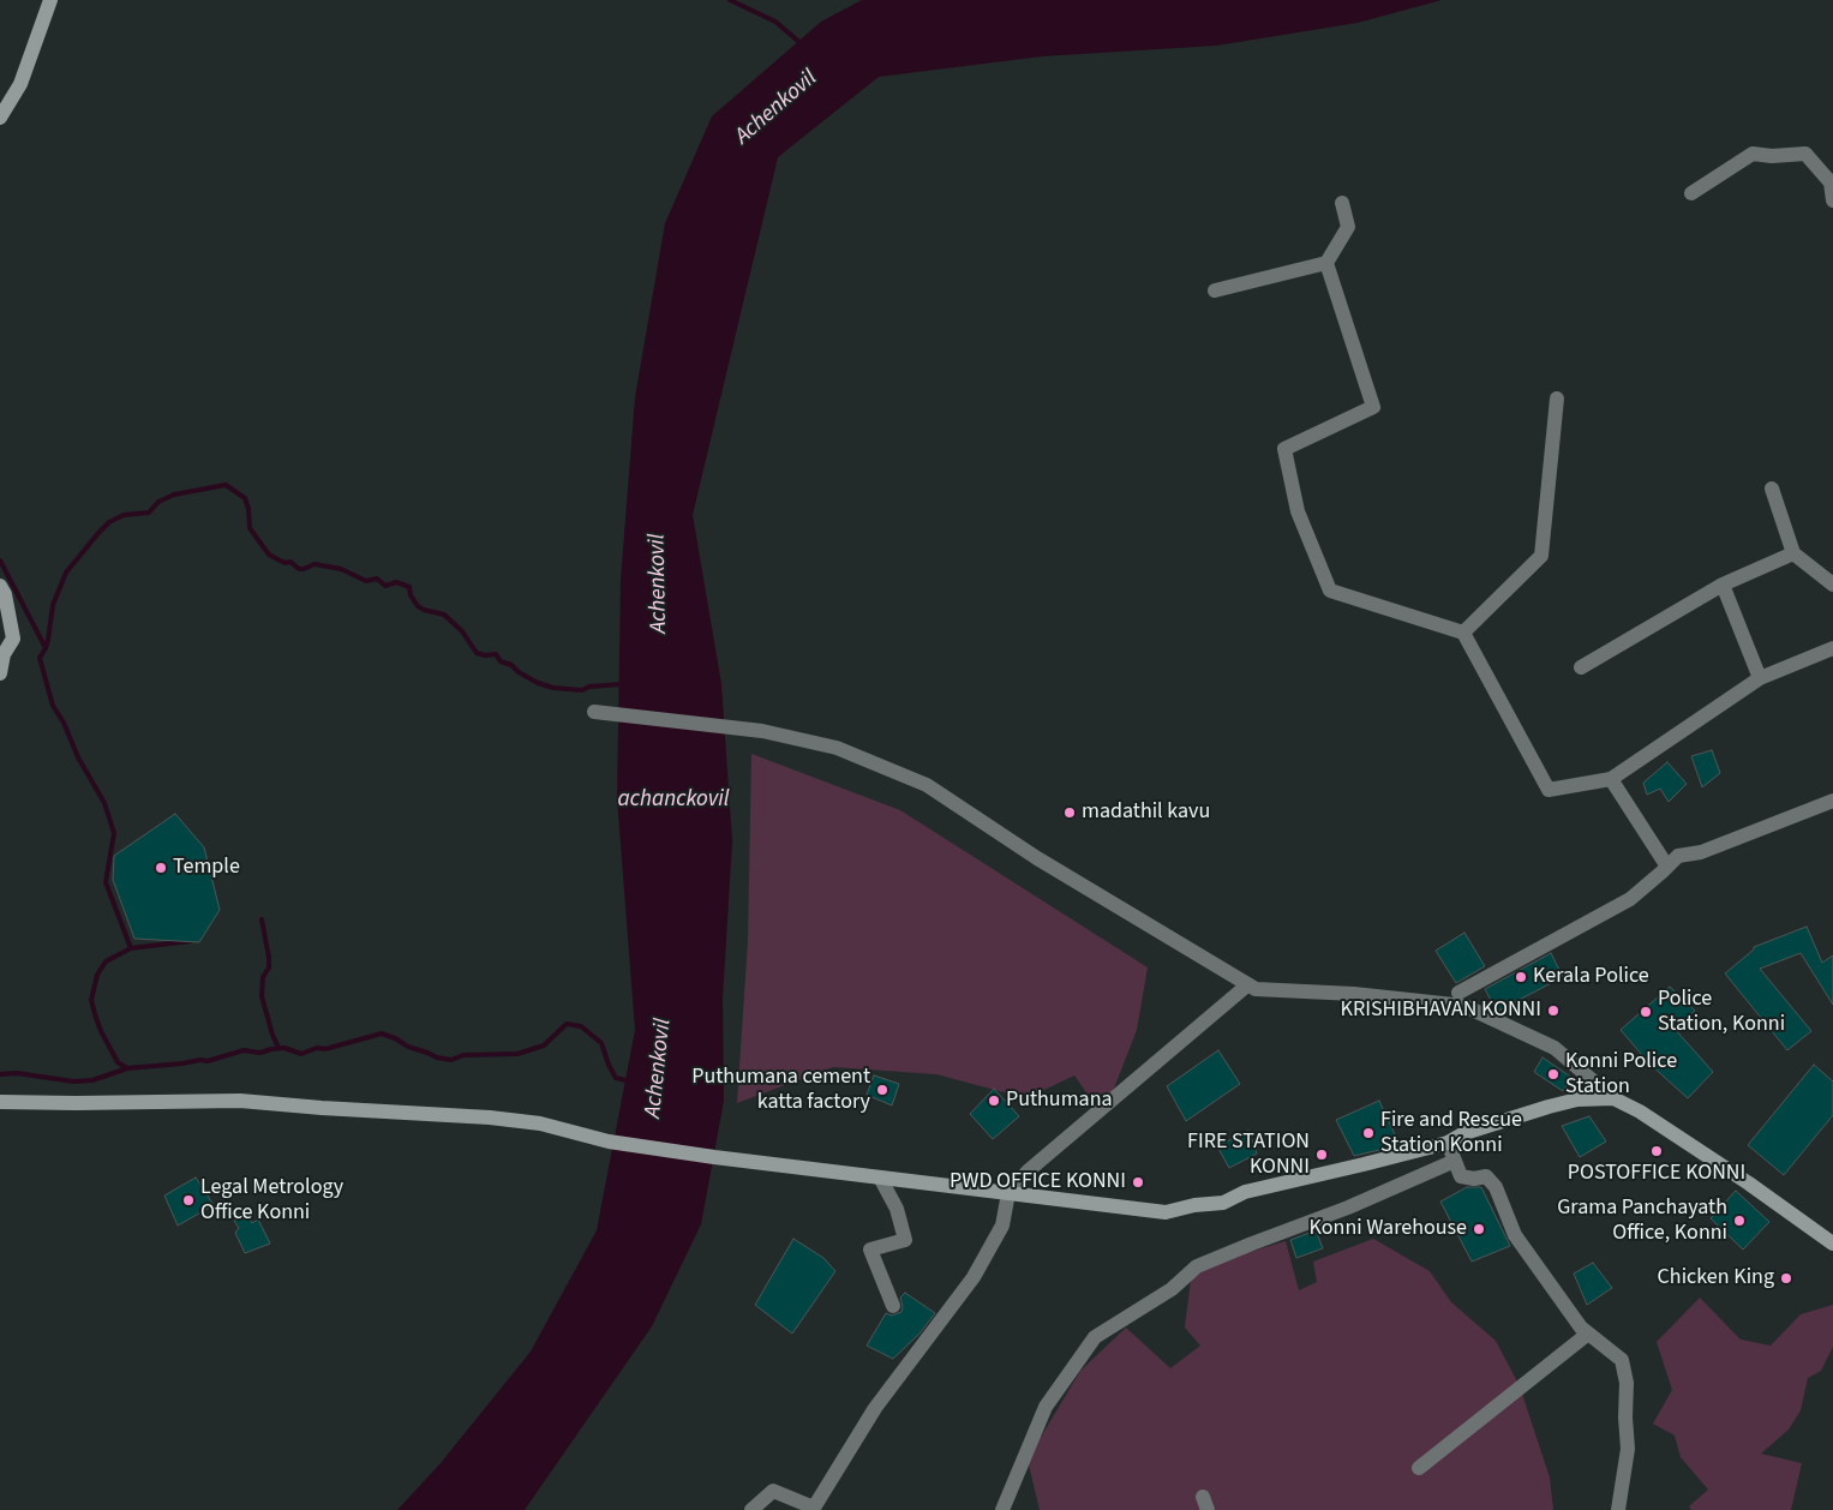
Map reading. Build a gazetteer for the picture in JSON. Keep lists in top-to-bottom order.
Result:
{
  "water": ["Achenkovil", "achanckovil"],
  "places": [
    "madathil kavu",
    "Temple",
    "Kerala Police",
    "KRISHIBHAVAN KONNI",
    "Police Station, Konni",
    "Konni Police Station",
    "Puthumana cement katta factory",
    "Puthumana",
    "Fire and Rescue Station Konni",
    "POSTOFFICE KONNI",
    "FIRE STATION KONNI",
    "PWD OFFICE KONNI",
    "Legal Metrology Office Konni",
    "Grama Panchayath Office, Konni",
    "Konni Warehouse",
    "Chicken King"
  ]
}
